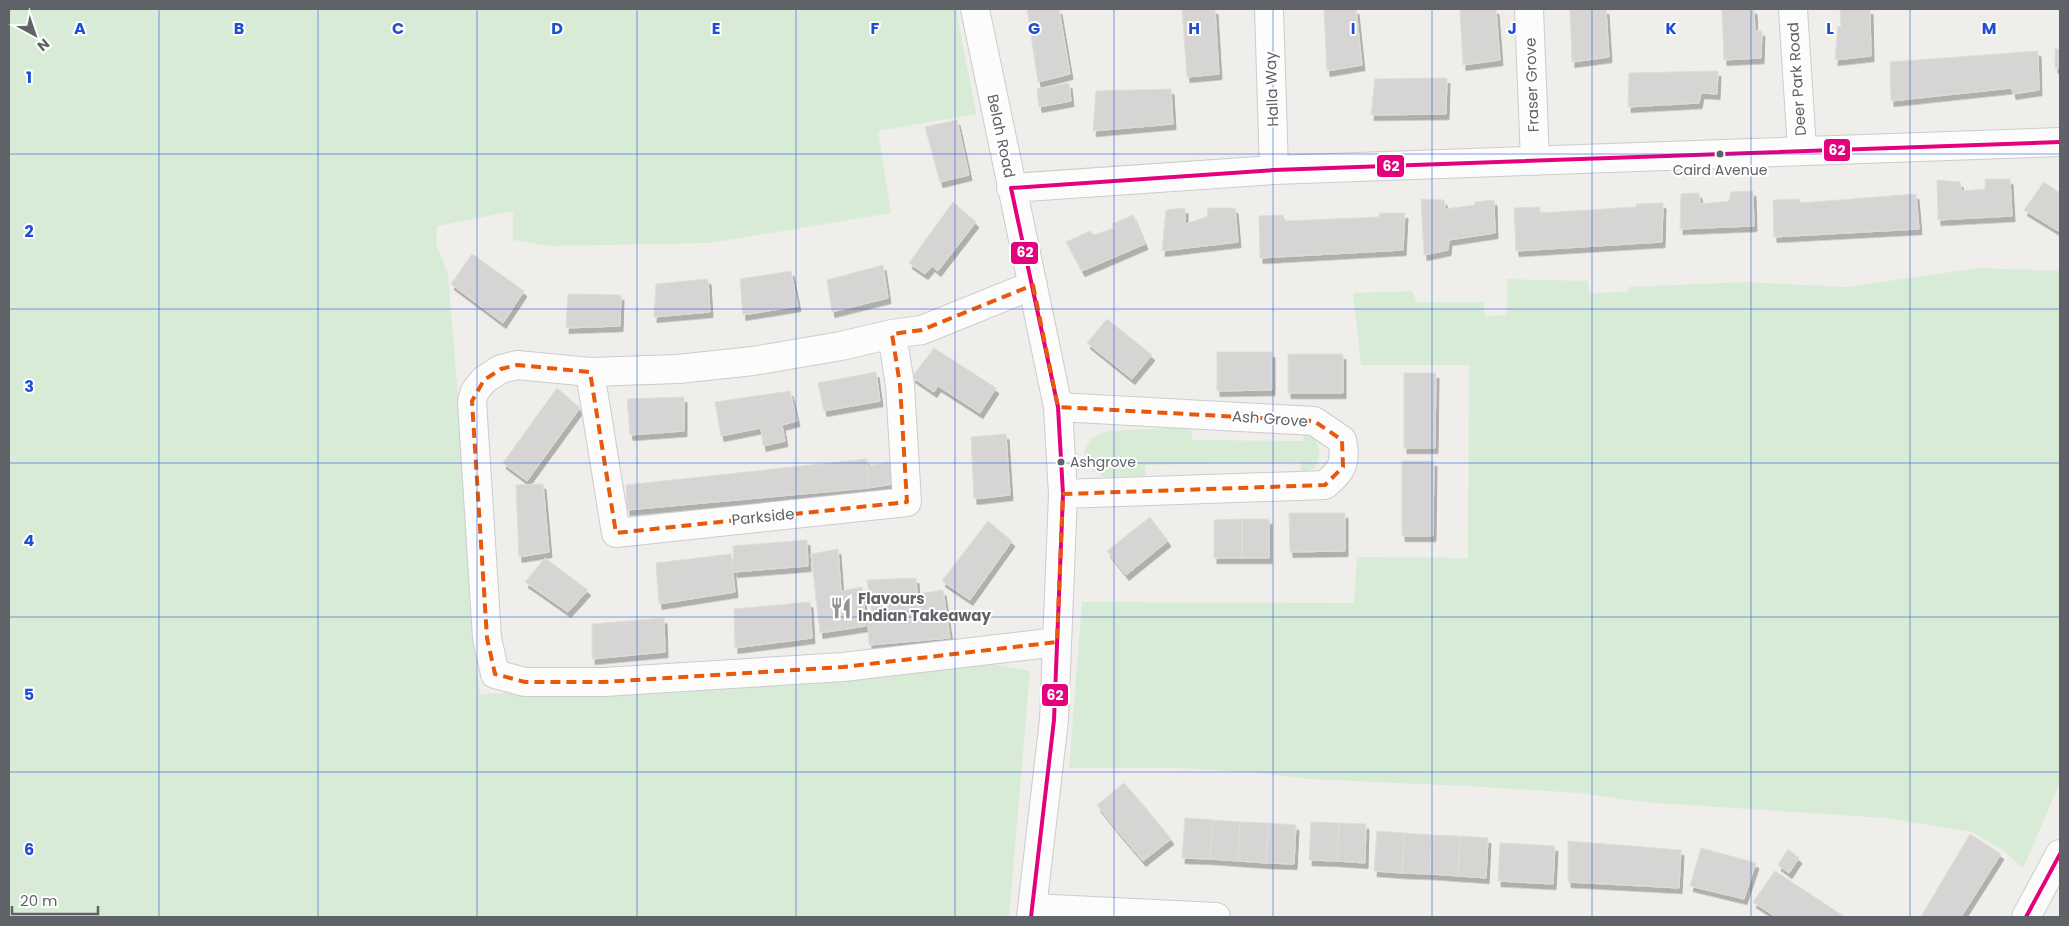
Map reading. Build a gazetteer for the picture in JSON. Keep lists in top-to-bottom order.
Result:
{
  "streets": {
    "street": [
      "Deer Park Road",
      "Fraser Grove",
      "Halla Way",
      "Belah Road",
      "Ash Grove",
      "Parkside"
    ]
  },
  "crossings": [
    ["Belah Road", "Ash Grove"]
  ],
  "places": {
    "other": ["Caird Avenue", "Ashgrove"],
    "restaurant": ["Flavours Indian Takeaway"]
  },
  "lines": ["transit line 62"],
  "scale_bar": "20 m",
  "north": "bottom right",
  "grid": {
    "columns": [
      "A",
      "B",
      "C",
      "D",
      "E",
      "F",
      "G",
      "H",
      "I",
      "J",
      "K",
      "L",
      "M"
    ],
    "rows": [
      "1",
      "2",
      "3",
      "4",
      "5",
      "6"
    ]
  }
}
